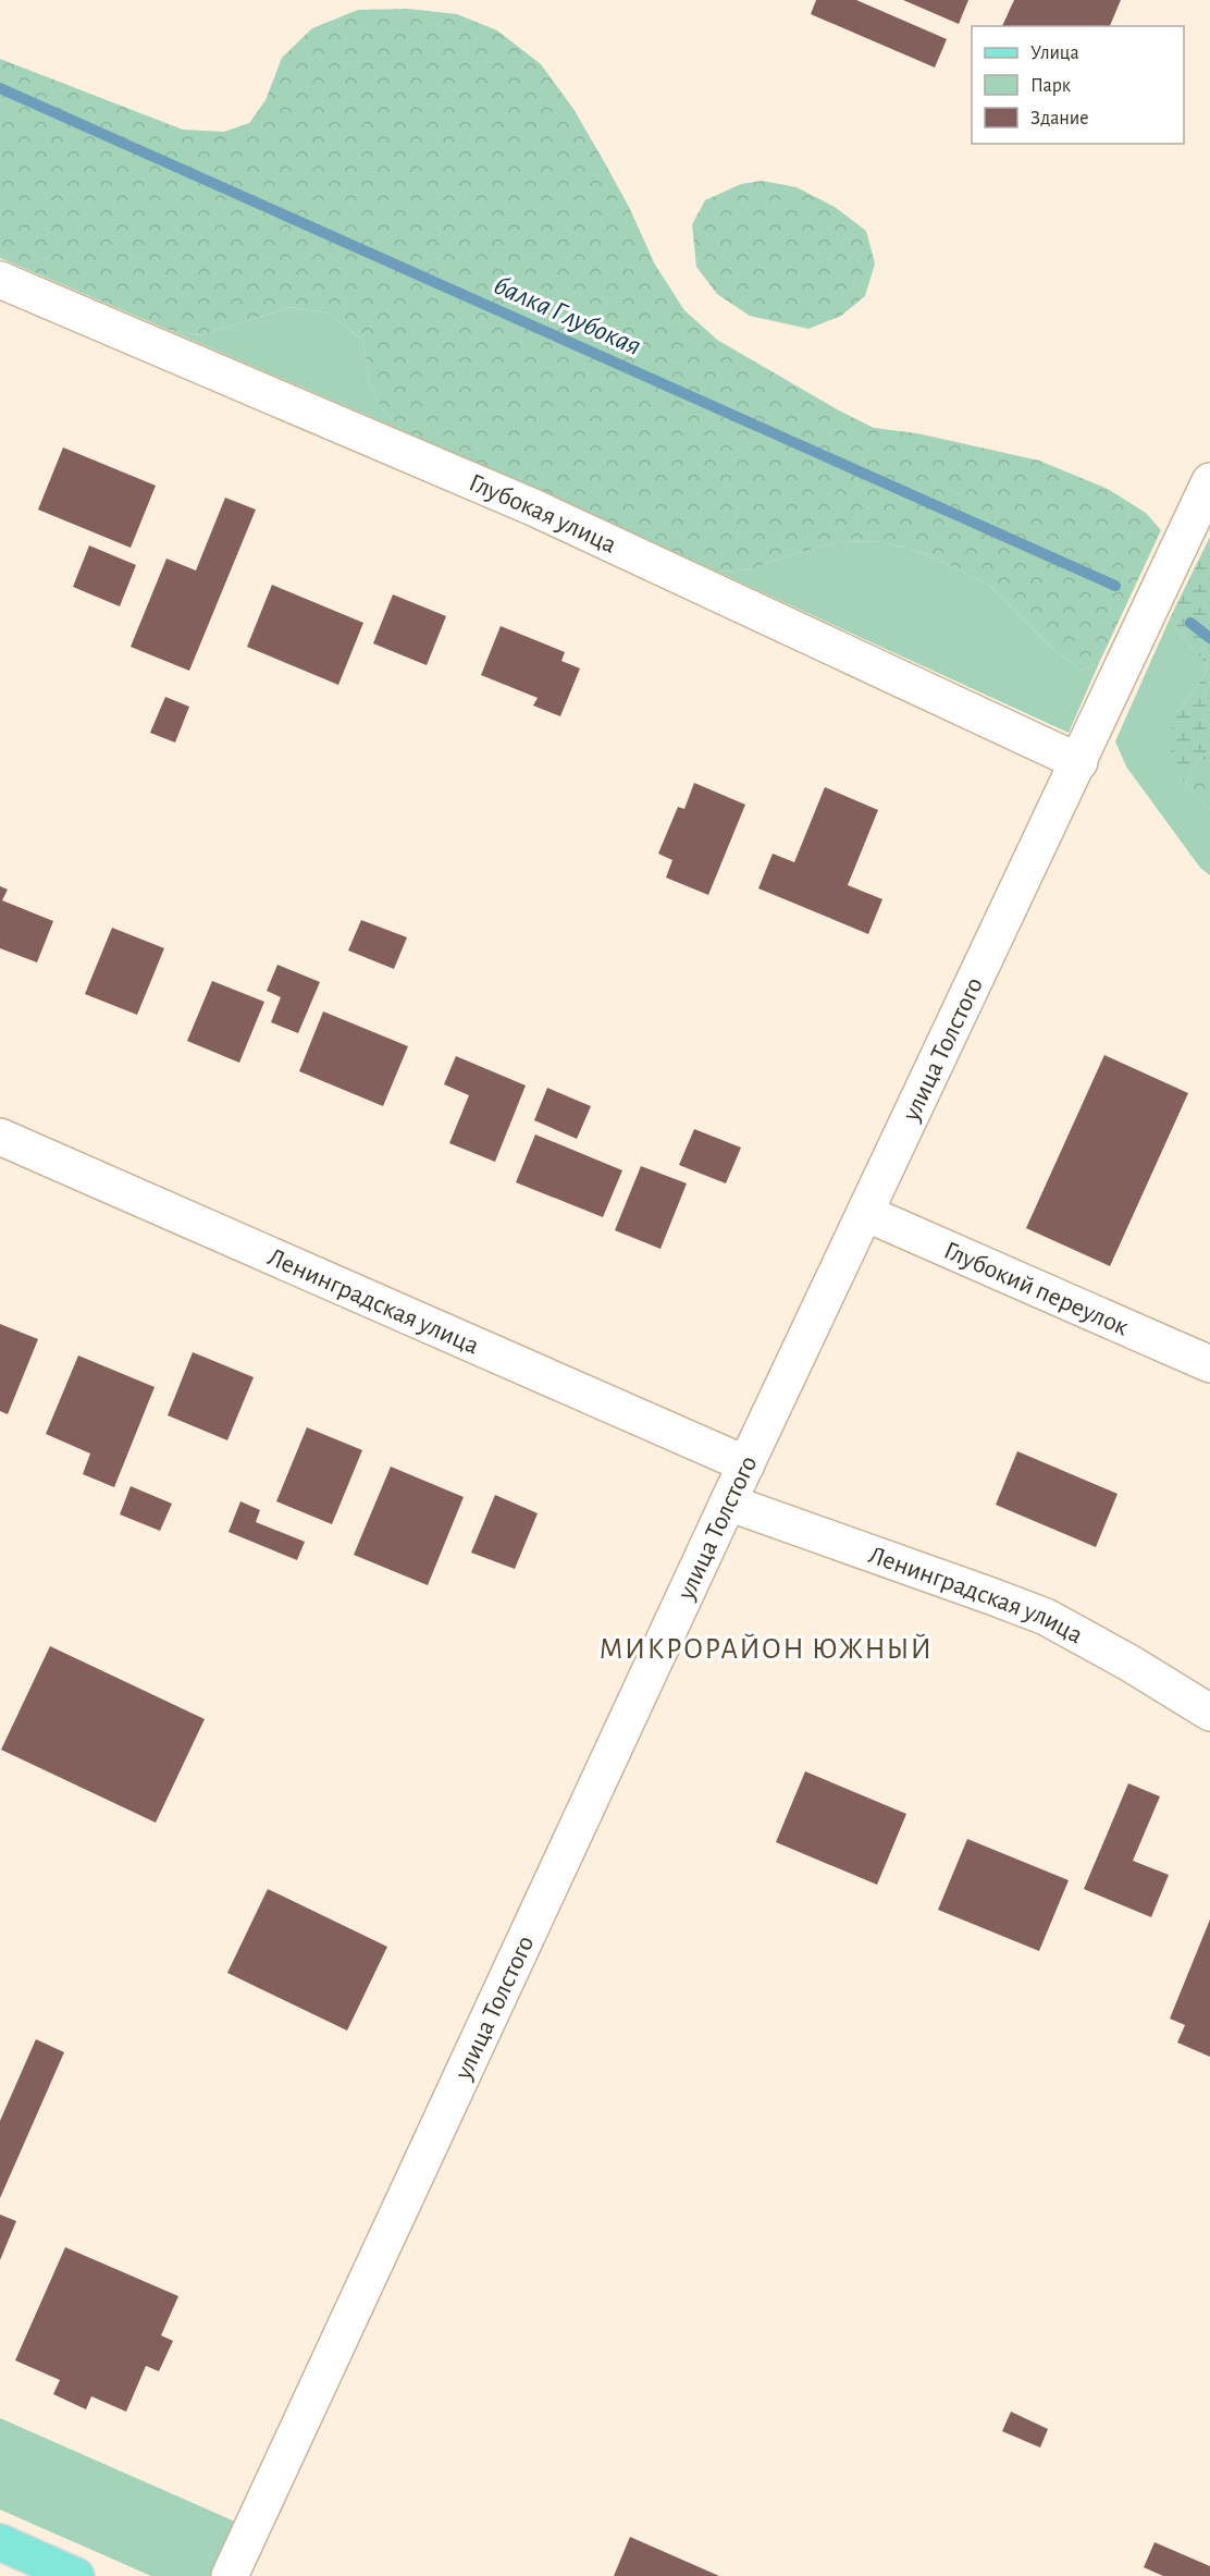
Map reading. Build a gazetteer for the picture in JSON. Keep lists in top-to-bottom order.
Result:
{
  "streets": {
    "street": [
      "Глубокая улица",
      "улица Толстого",
      "Глубокий переулок",
      "Ленинградская улица"
    ]
  },
  "crossings": [
    ["Глубокая улица", "улица Толстого"],
    ["улица Толстого", "Глубокий переулок"],
    ["улица Толстого", "Ленинградская улица"]
  ],
  "districts": ["МИКРОРАЙОН ЮЖНЫЙ"],
  "water": ["балка Глубокая"],
  "legend": ["Улица", "Парк", "Здание"]
}
